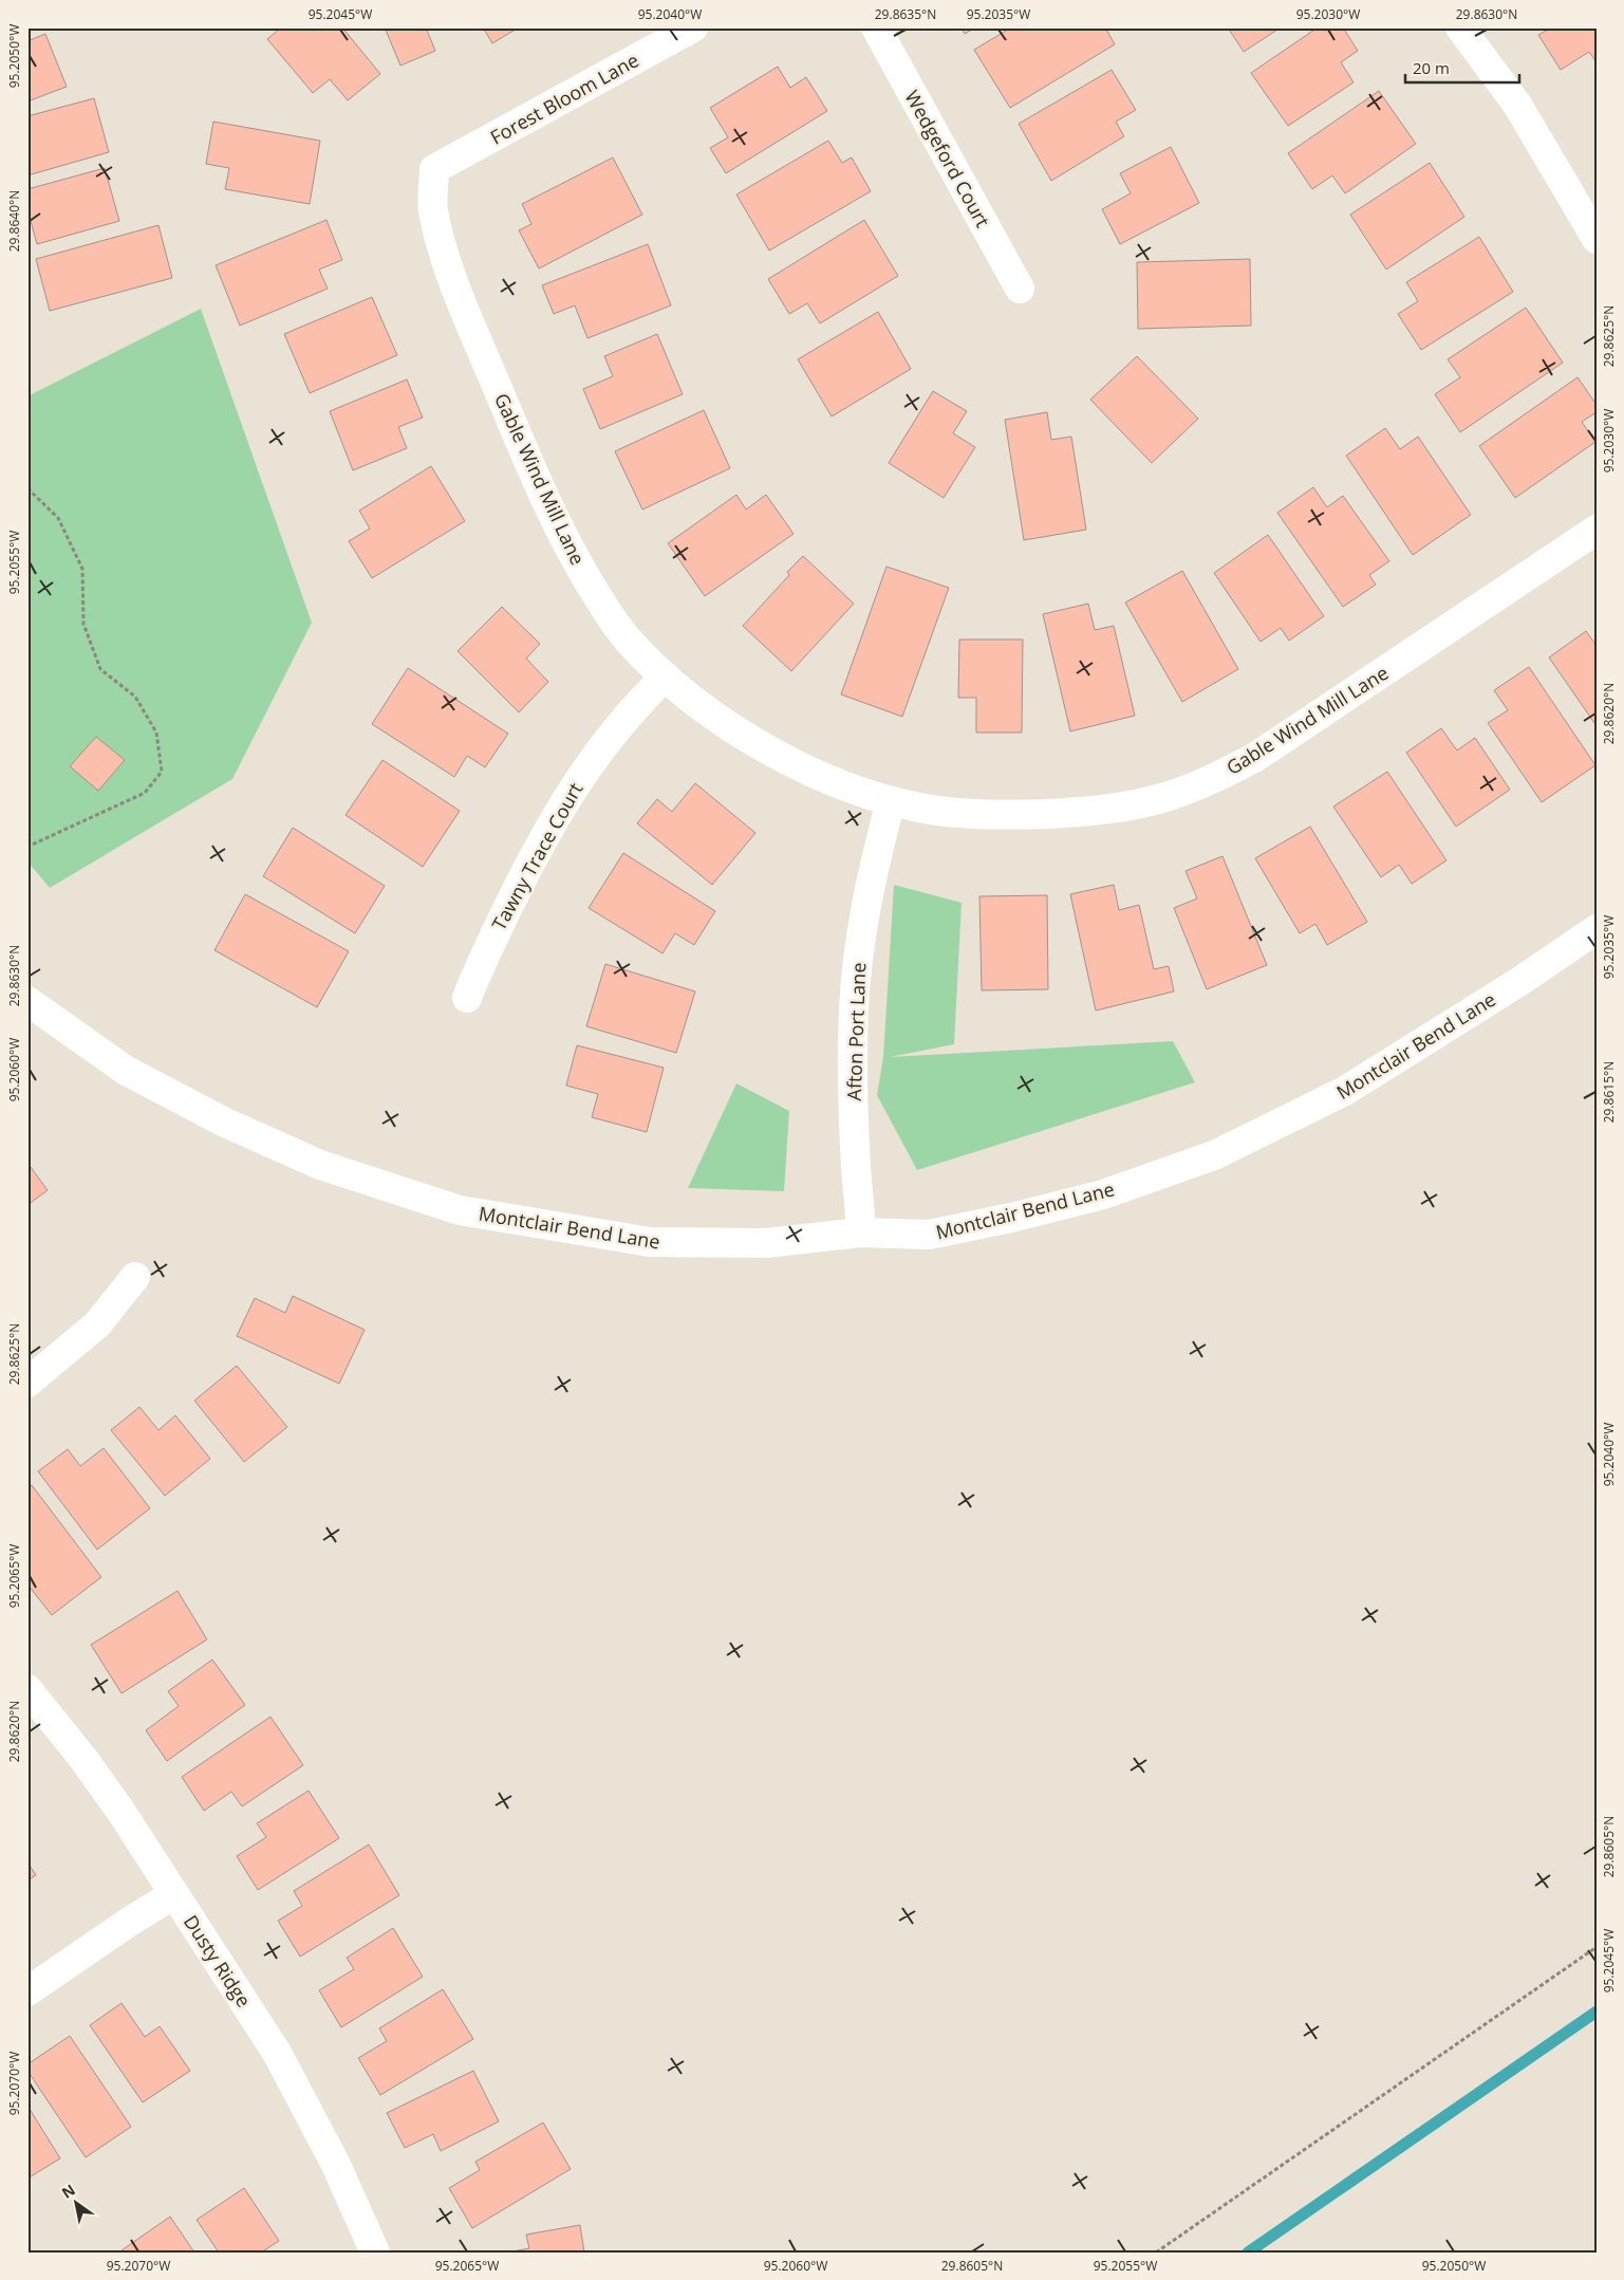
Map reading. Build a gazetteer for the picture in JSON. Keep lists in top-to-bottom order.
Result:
{
  "streets": {
    "street": [
      "Forest Bloom Lane",
      "Wedgeford Court",
      "Gable Wind Mill Lane",
      "Tawny Trace Court",
      "Afton Port Lane",
      "Montclair Bend Lane",
      "Dusty Ridge"
    ]
  },
  "crossings": [
    ["Forest Bloom Lane", "Gable Wind Mill Lane"],
    ["Gable Wind Mill Lane", "Tawny Trace Court"],
    ["Gable Wind Mill Lane", "Afton Port Lane"],
    ["Afton Port Lane", "Montclair Bend Lane"]
  ],
  "scale_bar": "20 m",
  "north": "top left",
  "coordinates": [
    "95.2045°W",
    "95.2040°W",
    "29.8635°N",
    "95.2035°W",
    "95.2030°W",
    "29.8630°N",
    "95.2050°W",
    "29.8640°N",
    "29.8625°N",
    "95.2055°W",
    "29.8620°N",
    "95.2060°W",
    "29.8615°N",
    "95.2065°W",
    "29.8605°N",
    "95.2070°W"
  ]
}
